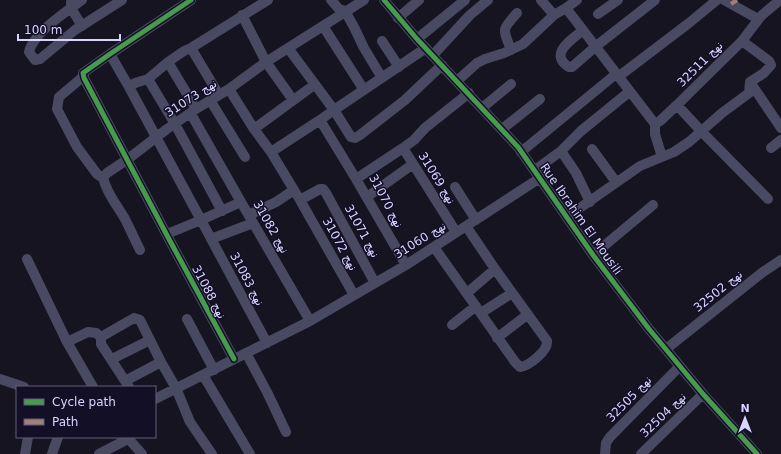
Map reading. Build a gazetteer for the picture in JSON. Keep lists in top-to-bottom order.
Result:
{
  "streets": {
    "street": [
      "نهج 32511",
      "نهج 31073",
      "نهج 31069",
      "نهج 31070",
      "Rue Ibrahim El Mousili",
      "نهج 31082",
      "نهج 31071",
      "نهج 31060",
      "نهج 31072",
      "نهج 31083",
      "نهج 32502",
      "نهج 31088",
      "نهج 32505",
      "نهج 32504"
    ]
  },
  "crossings": [
    ["نهج 31073", "نهج 31072"],
    ["نهج 31073", "نهج 31083"],
    ["نهج 31073", "نهج 31088"],
    ["نهج 31069", "نهج 31060"],
    ["نهج 31070", "نهج 31060"],
    ["Rue Ibrahim El Mousili", "نهج 31060"],
    ["Rue Ibrahim El Mousili", "نهج 32502"],
    ["Rue Ibrahim El Mousili", "نهج 32505"],
    ["Rue Ibrahim El Mousili", "نهج 32504"],
    ["نهج 31082", "نهج 31060"],
    ["نهج 31082", "نهج 31083"],
    ["نهج 31082", "نهج 31088"],
    ["نهج 31071", "نهج 31060"],
    ["نهج 31071", "نهج 31072"],
    ["نهج 31060", "نهج 31072"],
    ["نهج 31060", "نهج 31083"]
  ],
  "legend": ["Cycle path", "Path"],
  "scale_bar": "100 m",
  "north": "top"
}
